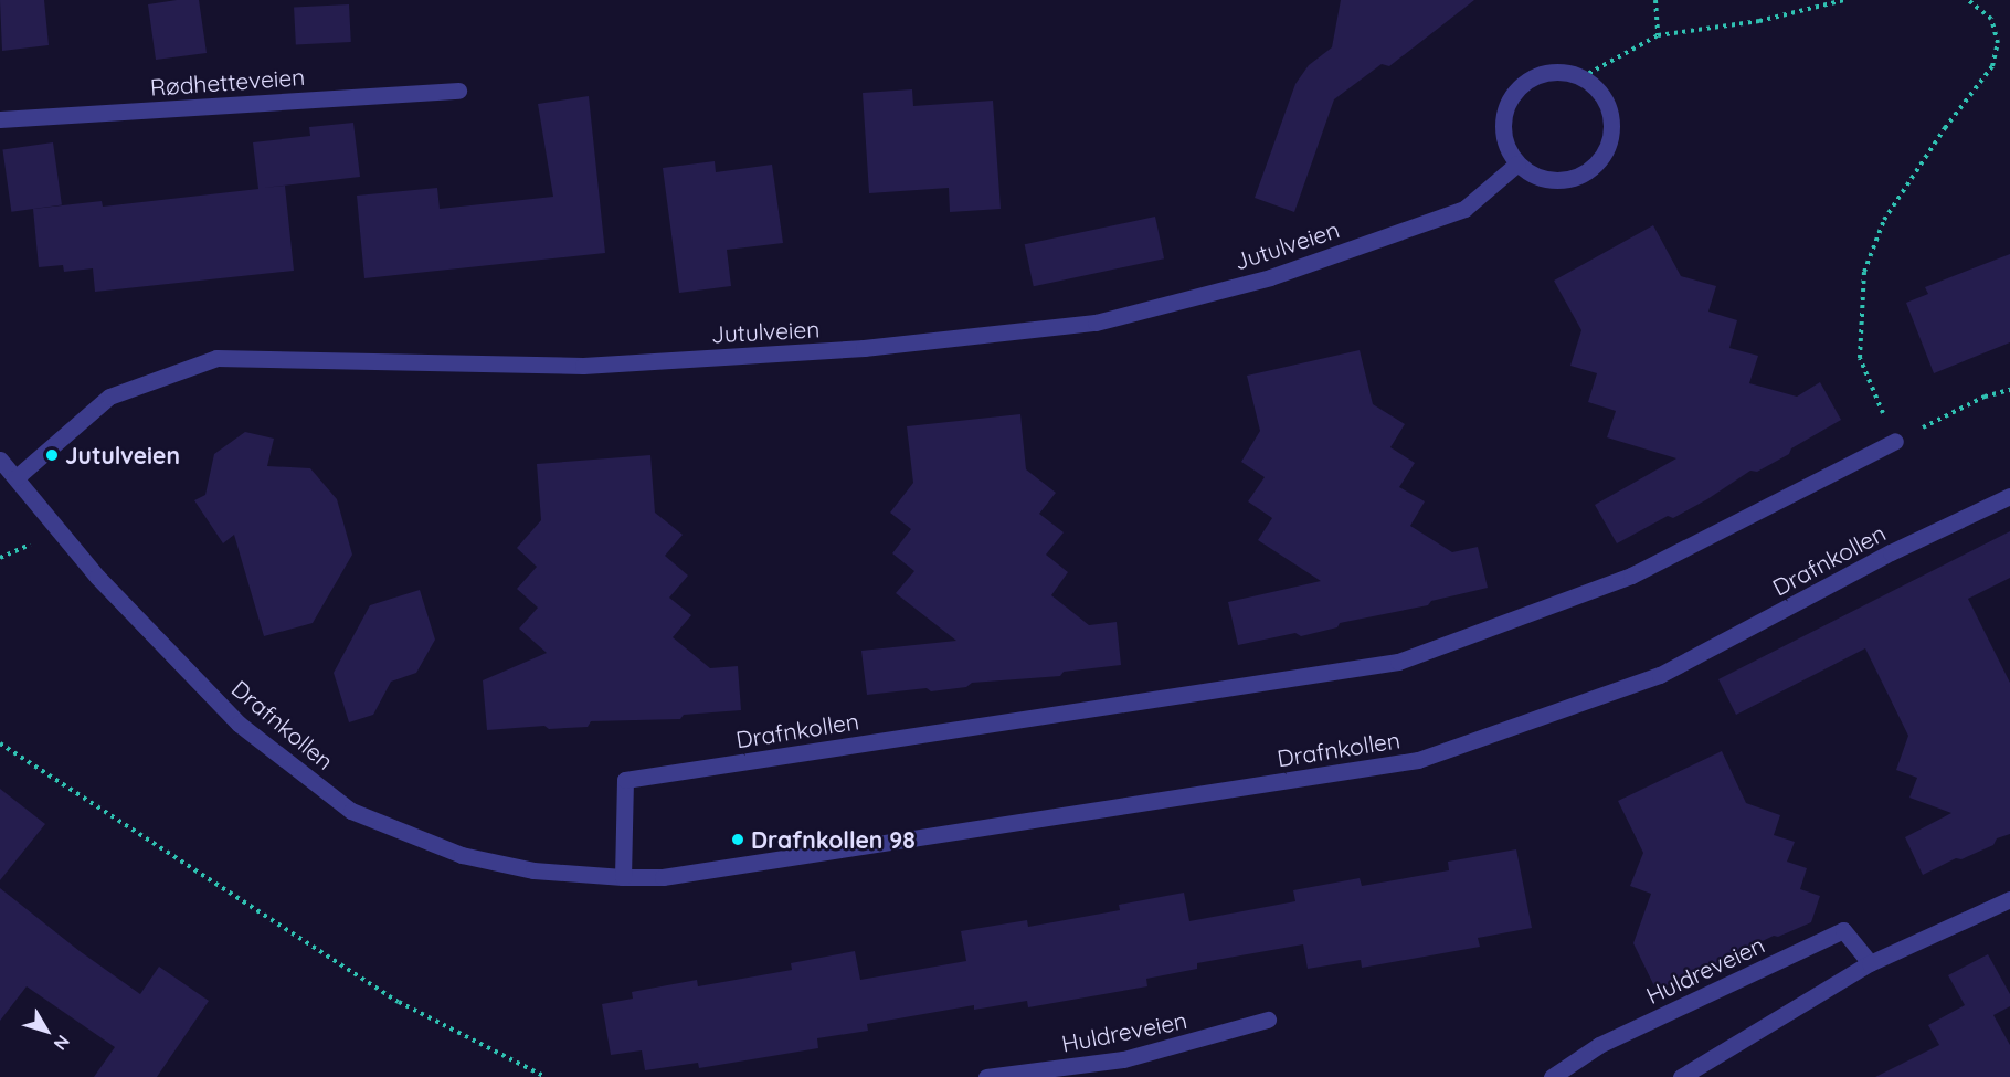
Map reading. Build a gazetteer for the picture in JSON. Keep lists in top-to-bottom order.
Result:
{
  "streets": {
    "street": [
      "Rødhetteveien",
      "Jutulveien",
      "Drafnkollen",
      "Huldreveien"
    ]
  },
  "crossings": [
    ["Jutulveien", "Drafnkollen"]
  ],
  "places": ["Jutulveien", "Drafnkollen 98"],
  "north": "bottom right"
}
